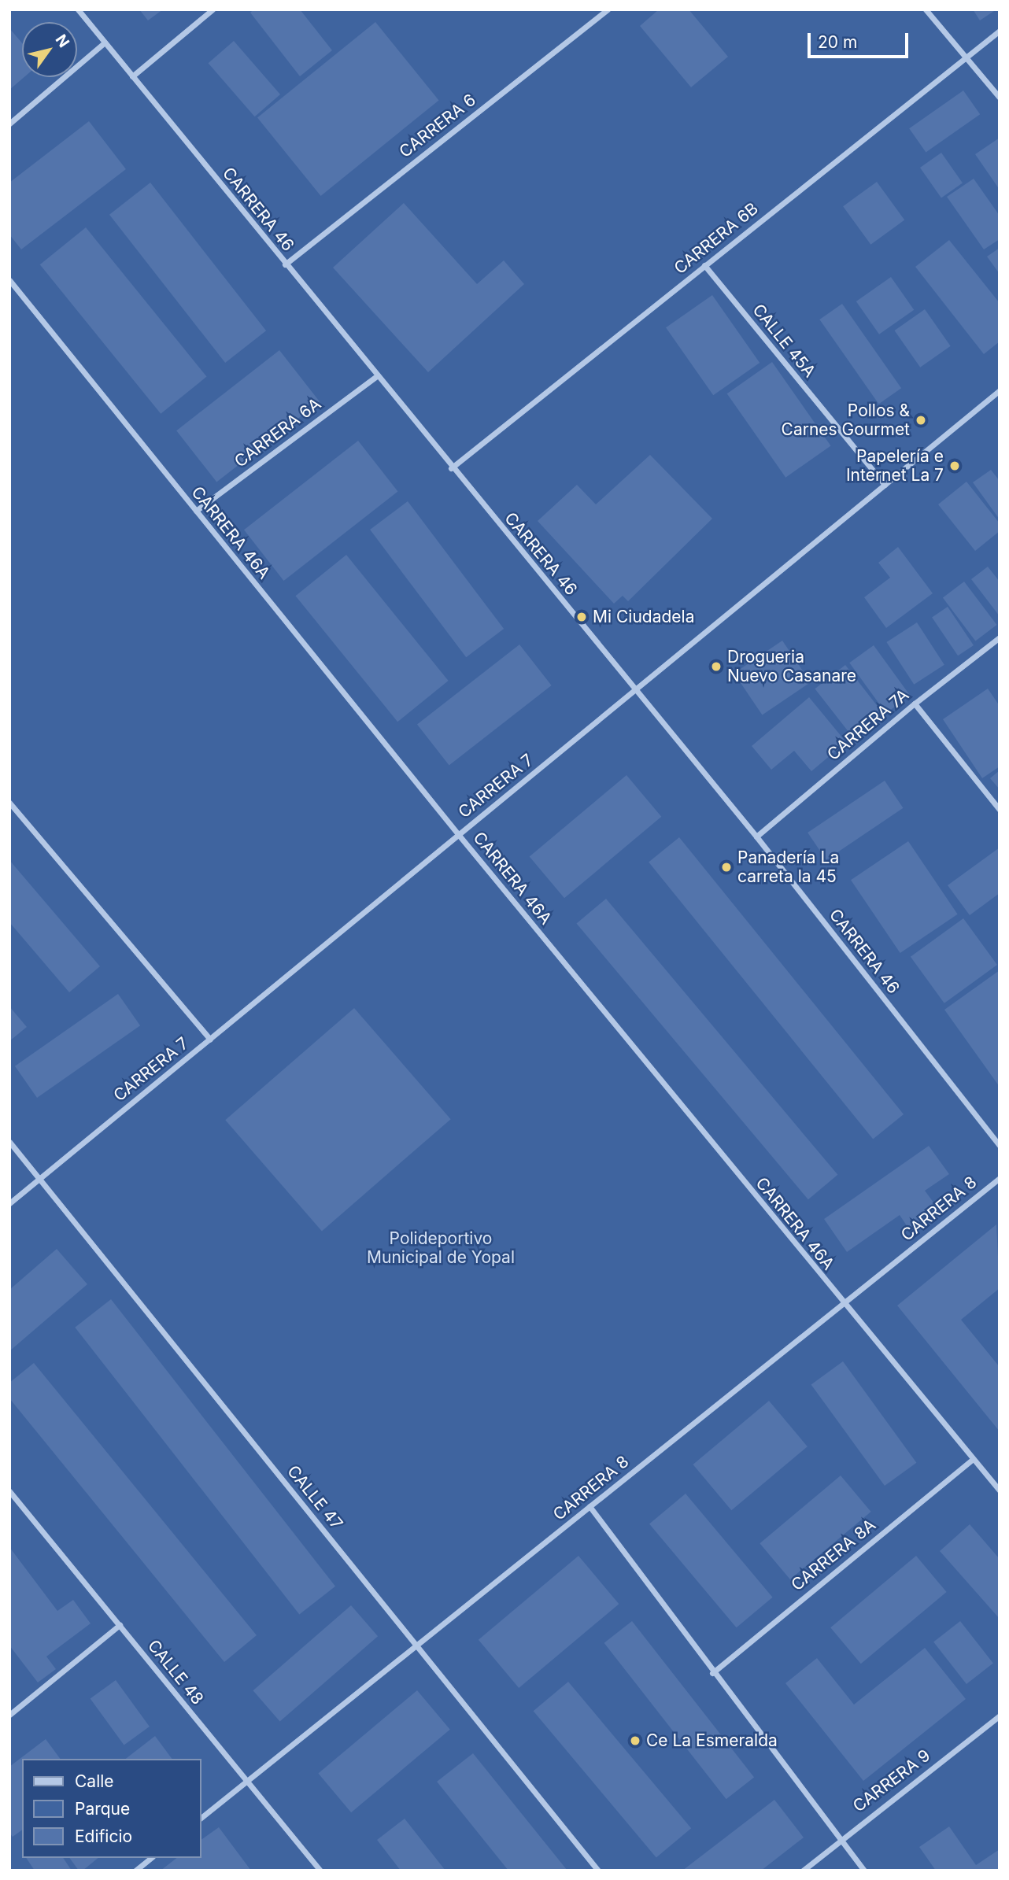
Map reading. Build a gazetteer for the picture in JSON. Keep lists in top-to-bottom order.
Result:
{
  "streets": {
    "street": [
      "CARRERA 6",
      "CARRERA 46",
      "CARRERA 6B",
      "CALLE 45A",
      "CARRERA 6A",
      "CARRERA 46A",
      "CARRERA 7A",
      "CARRERA 7",
      "CARRERA 8",
      "CALLE 47",
      "CARRERA 8A",
      "CALLE 48",
      "CARRERA 9"
    ]
  },
  "crossings": [
    ["CARRERA 6", "CARRERA 46"],
    ["CARRERA 46", "CARRERA 6B"],
    ["CARRERA 46", "CARRERA 6A"],
    ["CARRERA 46", "CARRERA 7A"],
    ["CARRERA 46", "CARRERA 7"],
    ["CARRERA 6B", "CALLE 45A"],
    ["CALLE 45A", "CARRERA 7"],
    ["CARRERA 6A", "CARRERA 46A"],
    ["CARRERA 46A", "CARRERA 7"],
    ["CARRERA 46A", "CARRERA 8"],
    ["CARRERA 46A", "CARRERA 8A"],
    ["CARRERA 7", "CALLE 47"],
    ["CARRERA 8", "CALLE 47"],
    ["CARRERA 8", "CALLE 48"]
  ],
  "parks": ["Polideportivo Municipal de Yopal"],
  "places": [
    "Pollos & Carnes Gourmet",
    "Papelería e Internet La 7",
    "Mi Ciudadela",
    "Drogueria Nuevo Casanare",
    "Panadería La carreta la 45",
    "Ce La Esmeralda"
  ],
  "legend": ["Calle", "Parque", "Edificio"],
  "scale_bar": "20 m",
  "north": "top right"
}
